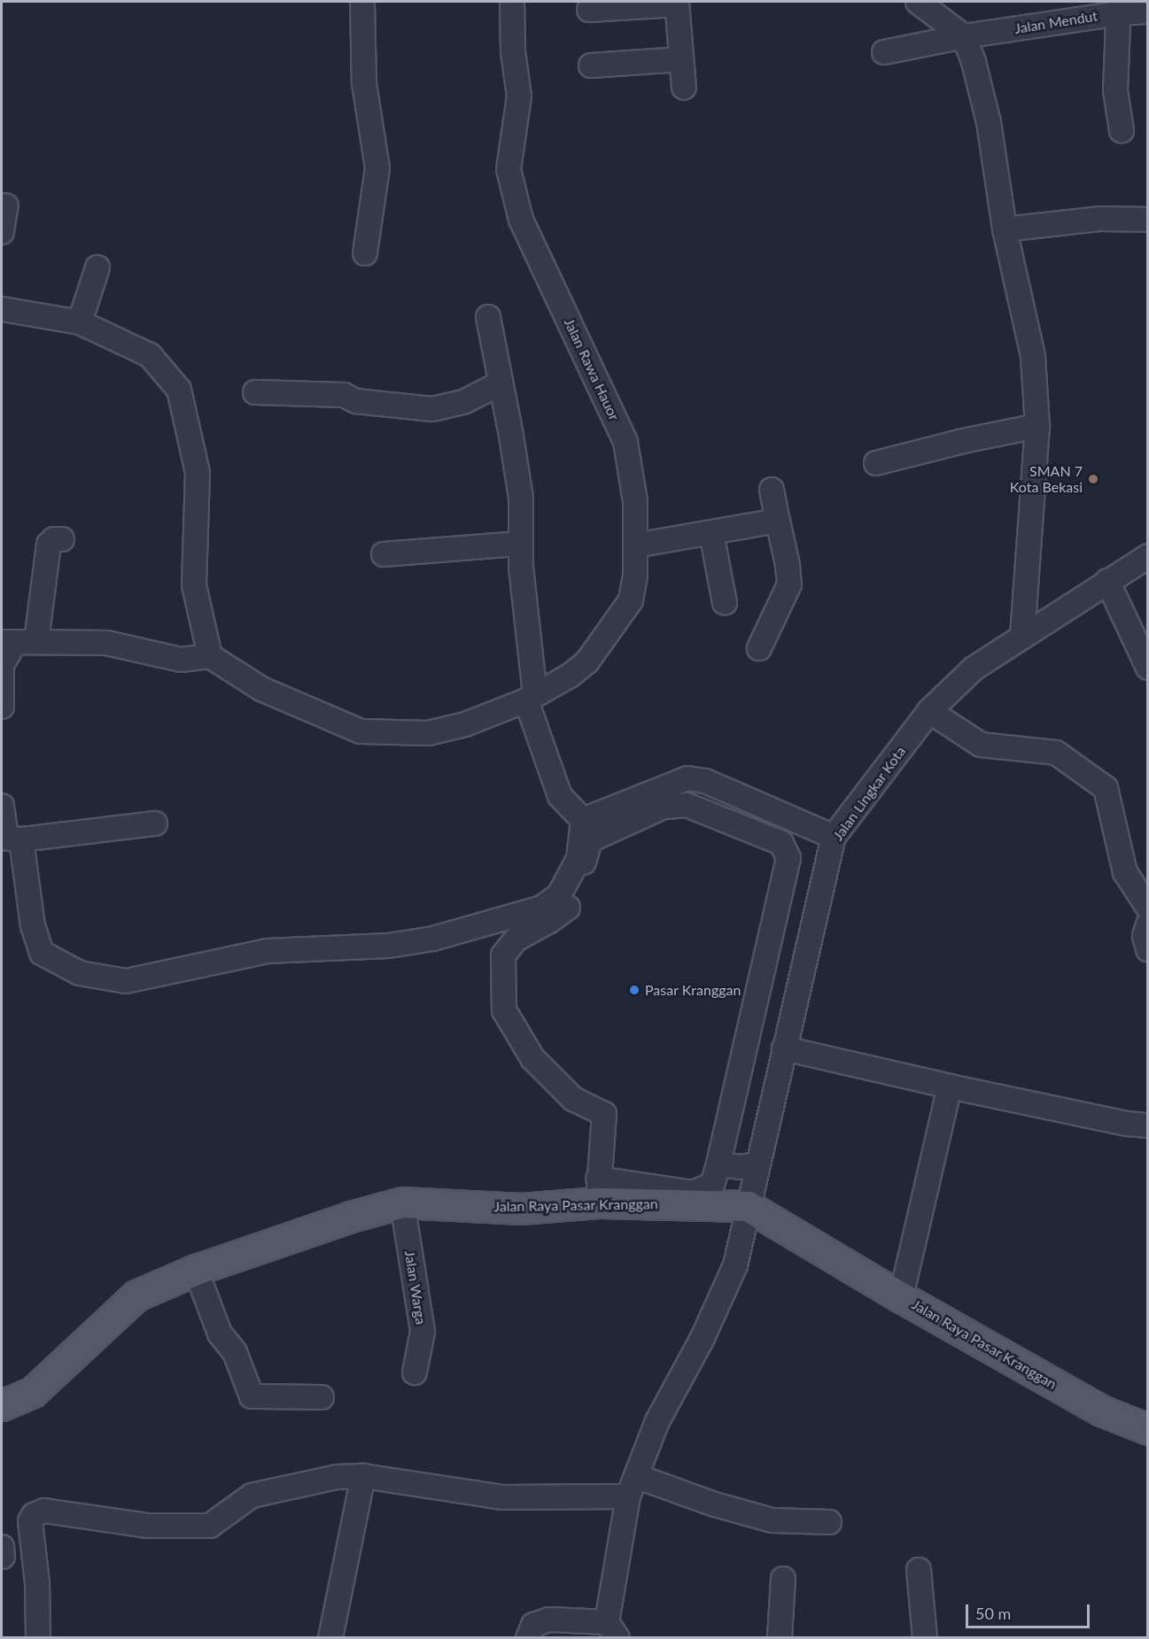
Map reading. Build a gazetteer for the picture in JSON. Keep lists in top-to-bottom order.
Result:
{
  "streets": {
    "main road": ["Jalan Raya Pasar Kranggan"],
    "street": [
      "Jalan Mendut",
      "Jalan Rawa Hauor",
      "Jalan Lingkar Kota",
      "Jalan Warga"
    ]
  },
  "crossings": [
    ["Jalan Lingkar Kota", "Jalan Raya Pasar Kranggan"],
    ["Jalan Raya Pasar Kranggan", "Jalan Warga"]
  ],
  "places": ["SMAN 7 Kota Bekasi", "Pasar Kranggan"],
  "scale_bar": "50 m"
}
